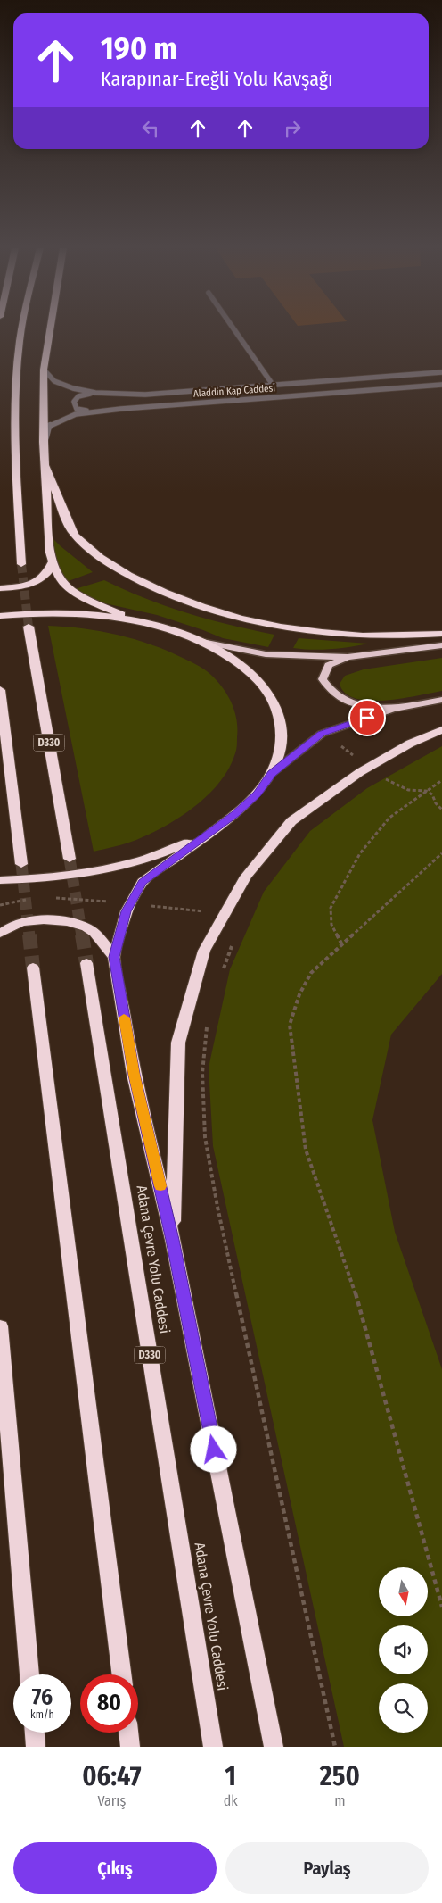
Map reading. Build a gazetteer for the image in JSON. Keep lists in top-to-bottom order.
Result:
{
  "streets": {
    "highway": ["D330", "Adana Çevre Yolu Caddesi"],
    "street": ["Aladdin Kap Caddesi"]
  },
  "north": "bottom",
  "page": {
    "turn": ["190 m", "Karapınar-Ereğli Yolu Kavşağı"],
    "speed": "76 km/h",
    "limit": "80",
    "eta": [
      "06:47",
      "Varış",
      "1",
      "dk",
      "250",
      "m"
    ],
    "buttons": ["Çıkış", "Paylaş"]
  }
}
